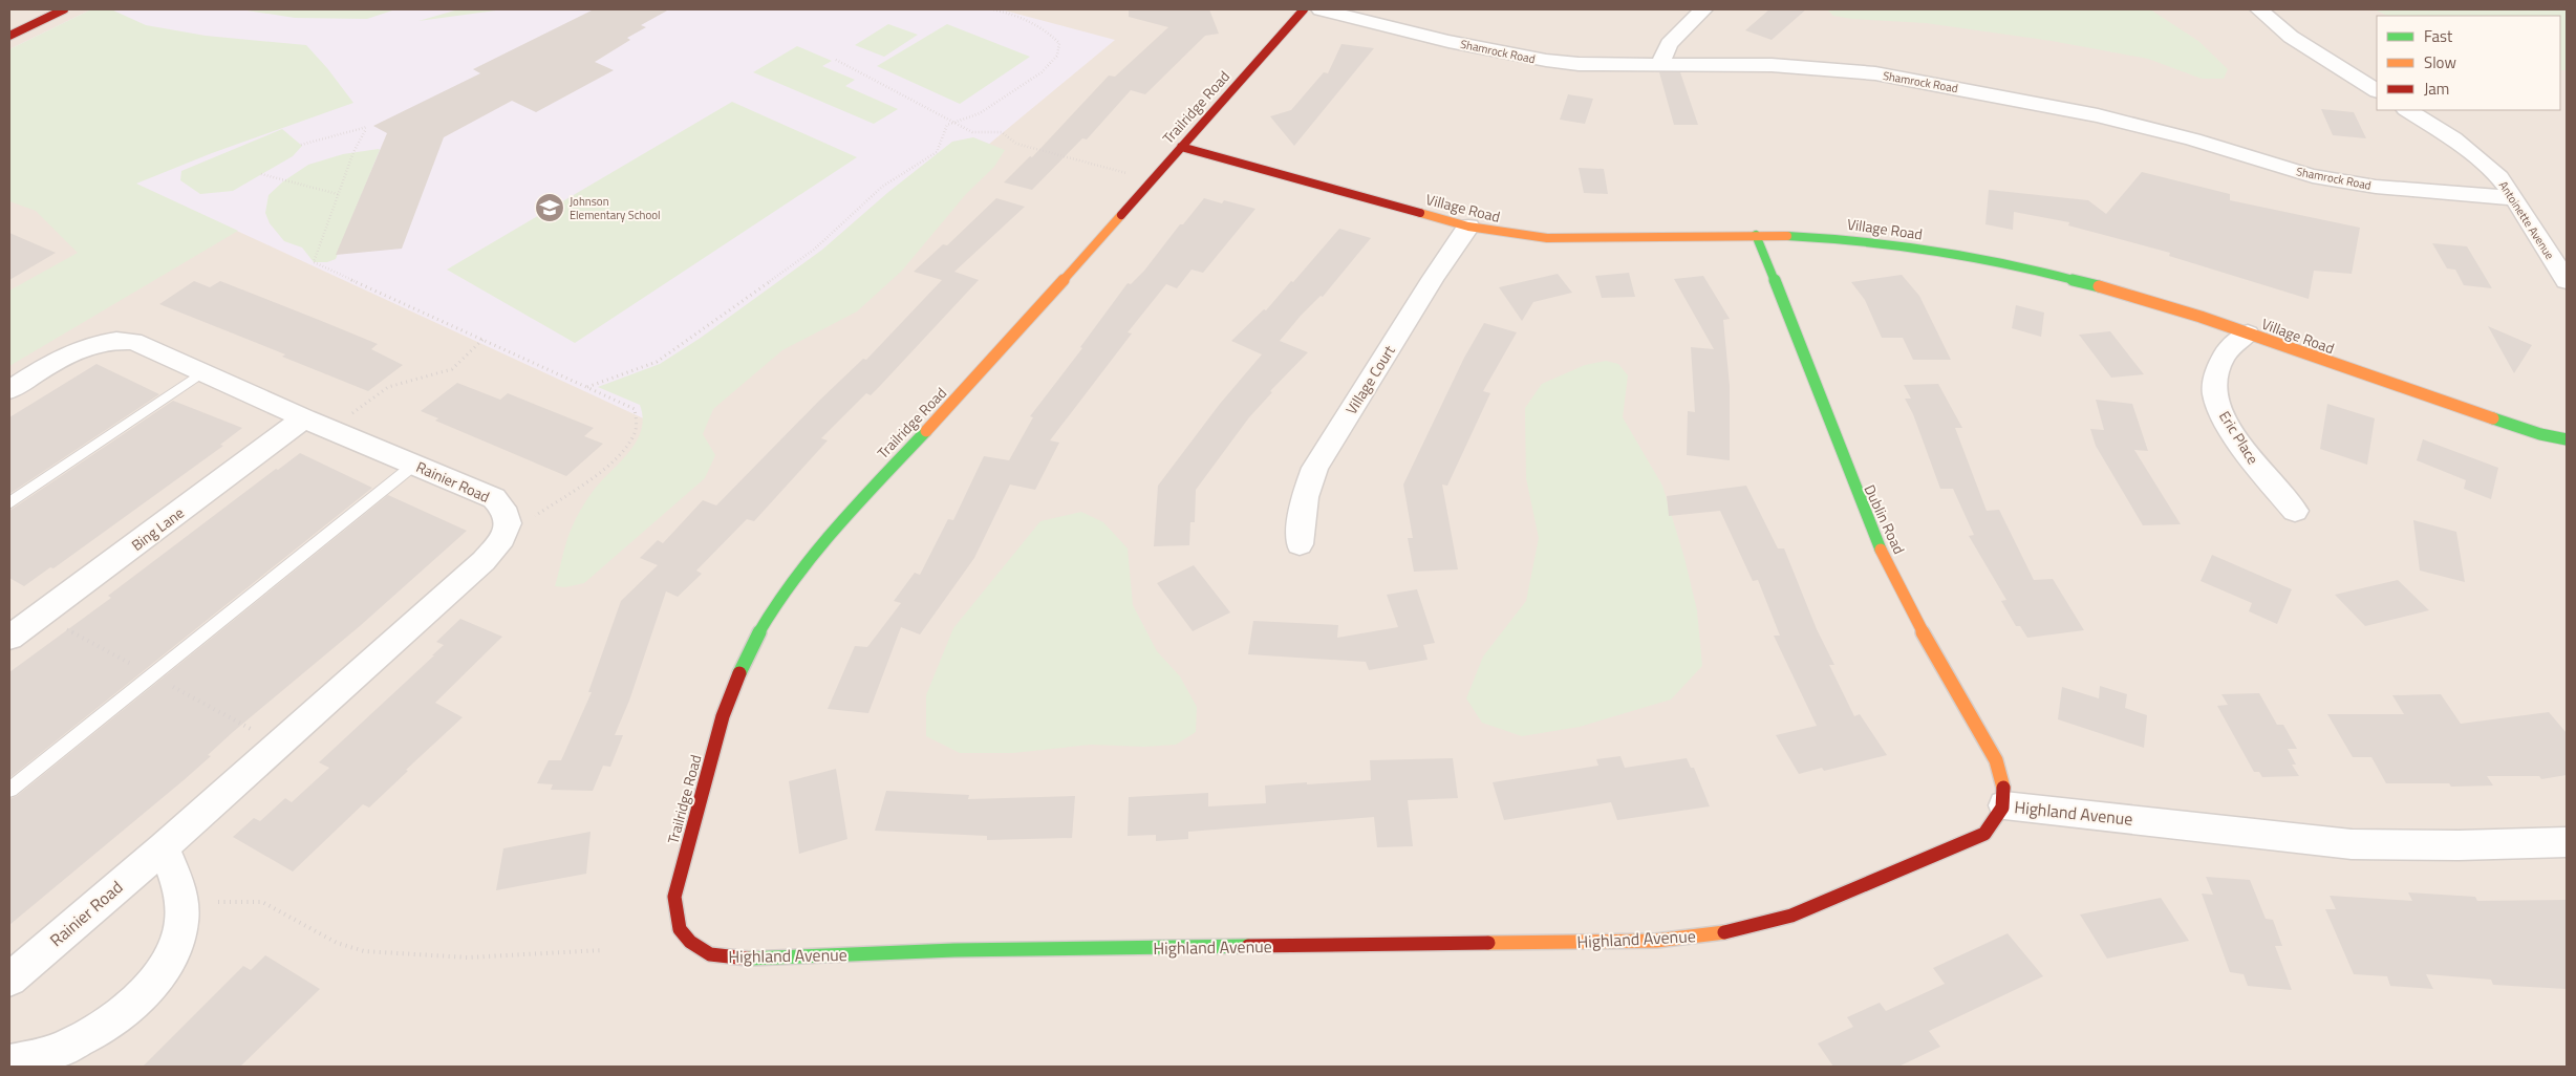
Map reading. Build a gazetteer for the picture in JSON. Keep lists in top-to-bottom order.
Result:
{
  "streets": {
    "street": [
      "Shamrock Road",
      "Trailridge Road",
      "Village Road",
      "Antoinette Avenue",
      "Village Court",
      "Eric Place",
      "Rainier Road",
      "Dublin Road",
      "Bing Lane",
      "Highland Avenue"
    ]
  },
  "crossings": [
    ["Shamrock Road", "Antoinette Avenue"],
    ["Trailridge Road", "Village Road"],
    ["Trailridge Road", "Highland Avenue"],
    ["Village Road", "Village Court"],
    ["Village Road", "Eric Place"],
    ["Village Road", "Dublin Road"],
    ["Rainier Road", "Bing Lane"],
    ["Dublin Road", "Highland Avenue"]
  ],
  "places": {
    "school or university": ["Johnson Elementary School"]
  },
  "legend": ["Fast", "Slow", "Jam"]
}
